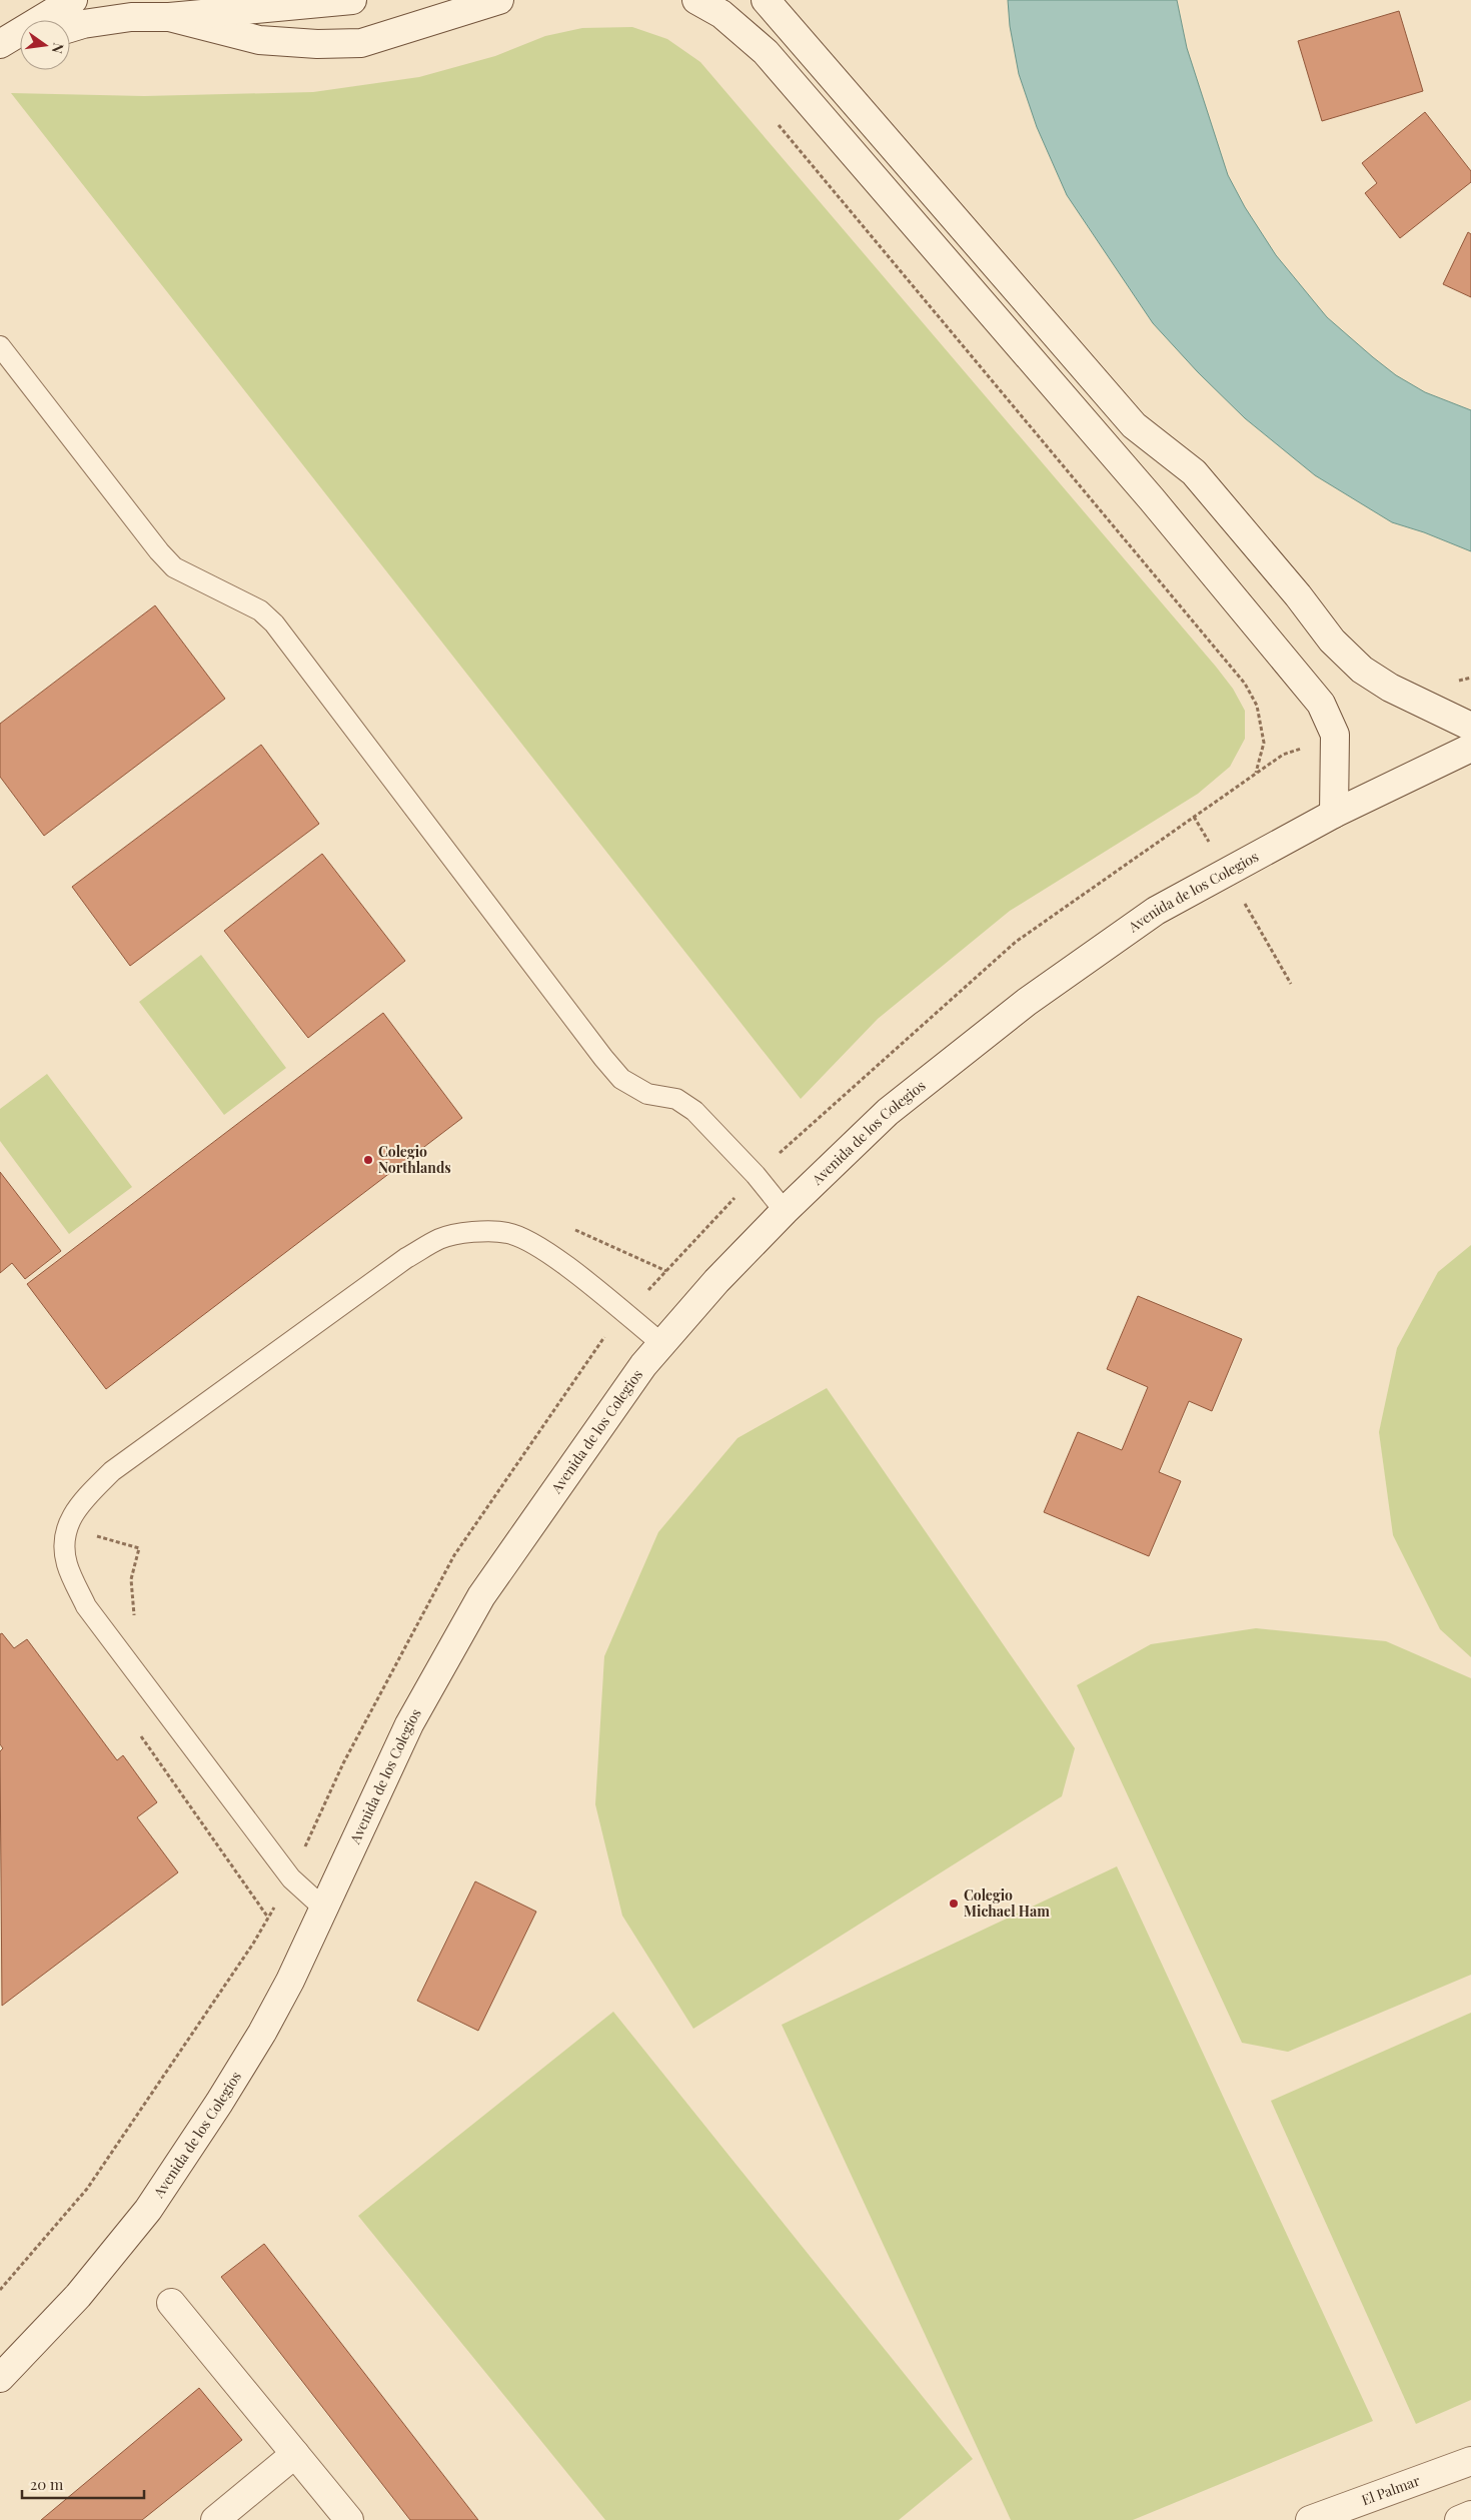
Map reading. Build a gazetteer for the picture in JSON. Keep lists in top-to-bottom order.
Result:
{
  "streets": {
    "street": ["Avenida de los Colegios", "El Palmar"]
  },
  "places": ["Colegio Northlands", "Colegio Michael Ham"],
  "scale_bar": "20 m",
  "north": "right"
}
